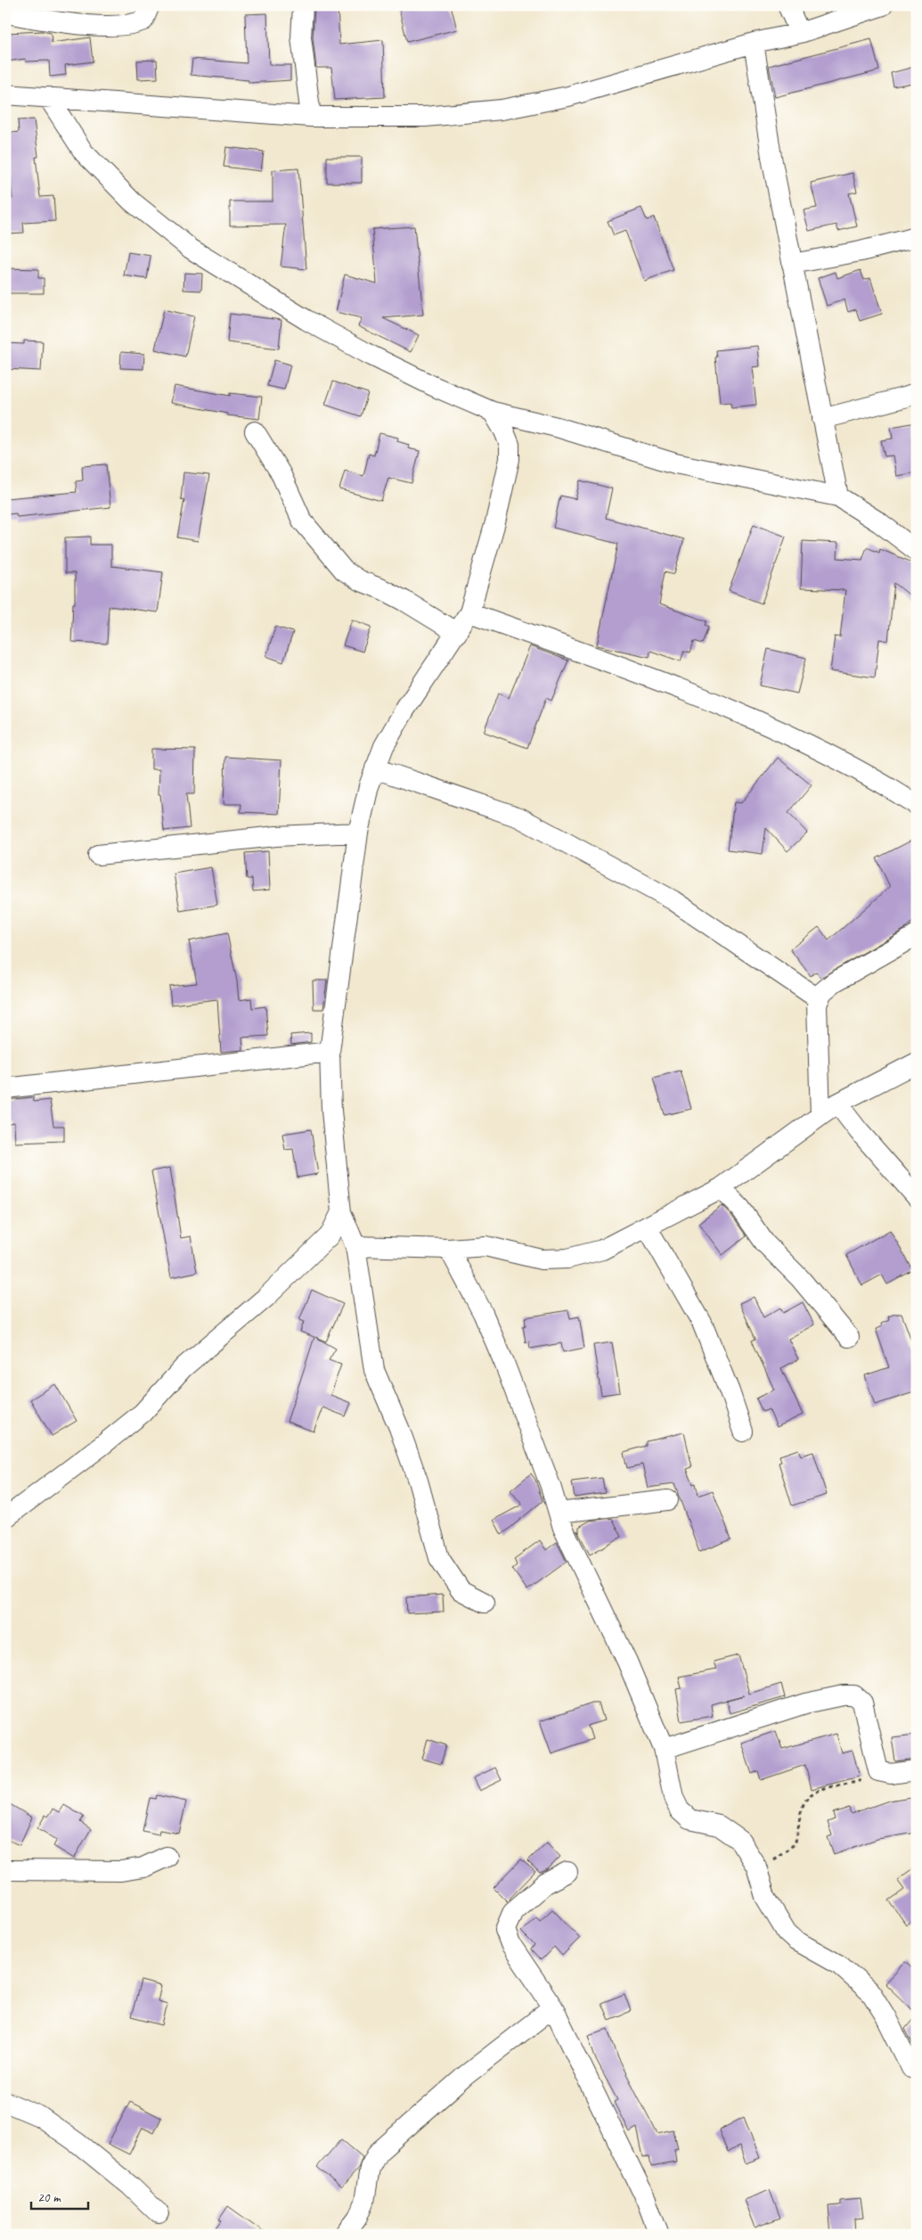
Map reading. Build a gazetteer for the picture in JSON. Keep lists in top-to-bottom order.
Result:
{
  "scale_bar": "20 m"
}
